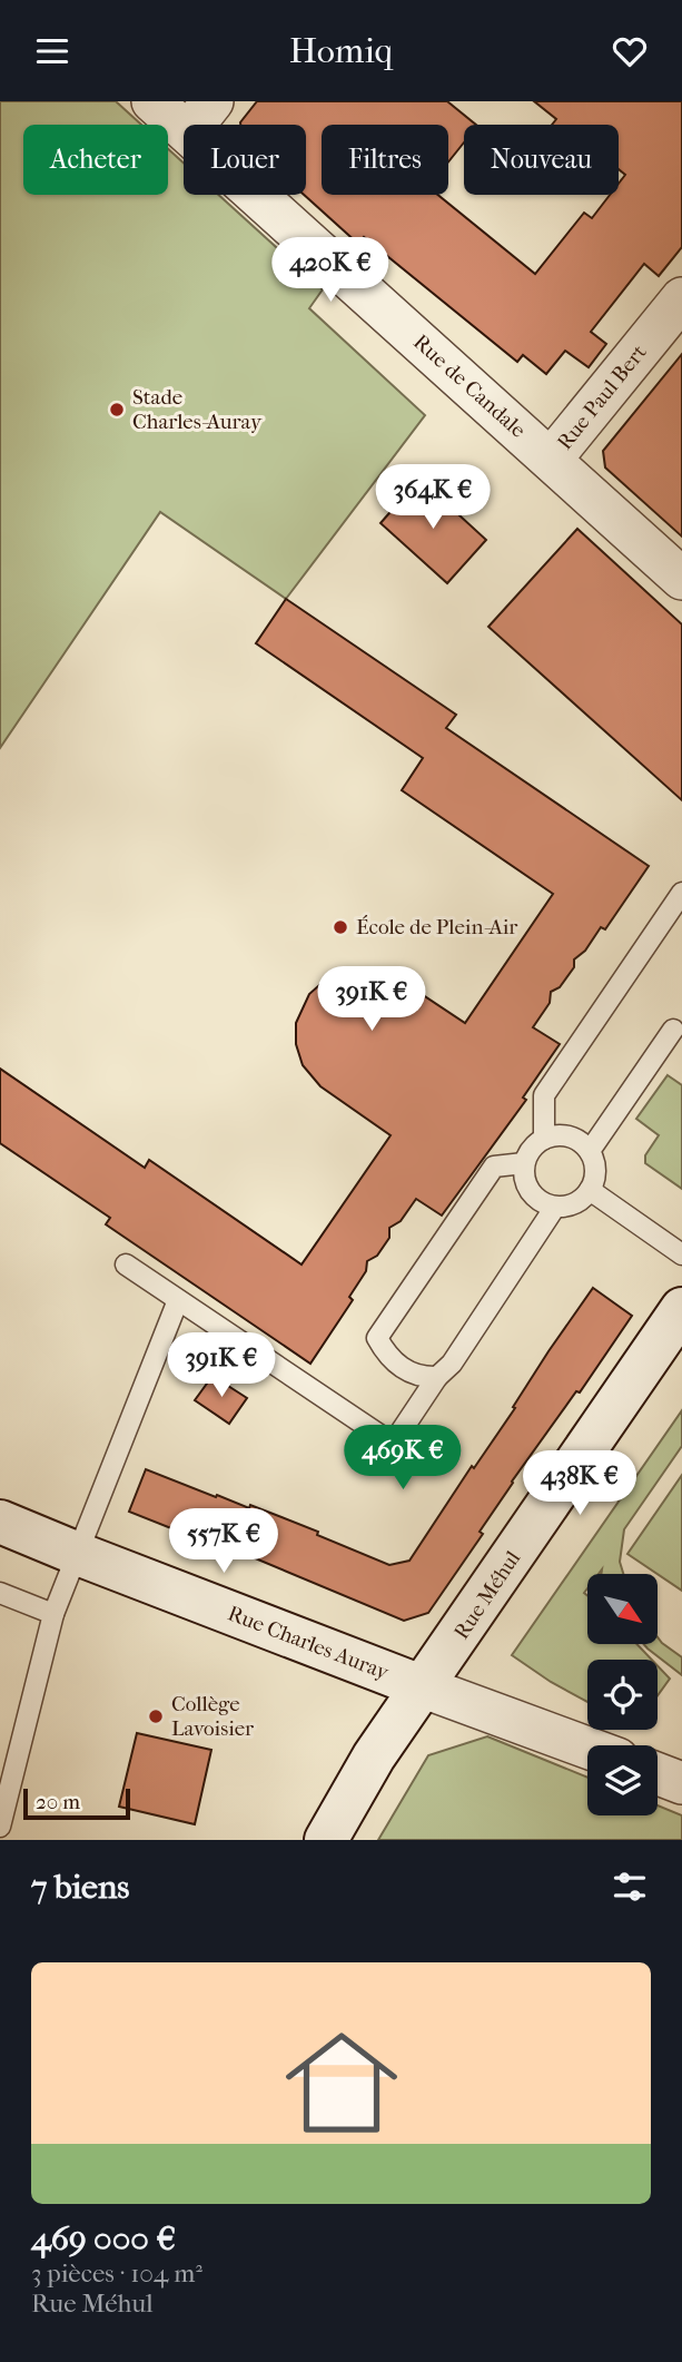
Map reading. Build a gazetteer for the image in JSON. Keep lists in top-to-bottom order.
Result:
{
  "streets": {
    "street": [
      "Rue de Candale",
      "Rue Paul Bert",
      "Rue Méhul",
      "Rue Charles Auray"
    ]
  },
  "crossings": [
    ["Rue de Candale", "Rue Paul Bert"],
    ["Rue Méhul", "Rue Charles Auray"]
  ],
  "places": ["Stade Charles-Auray", "École de Plein-Air", "Collège Lavoisier"],
  "scale_bar": "20 m",
  "north": "bottom right",
  "page": {
    "header": "Homiq",
    "chip": [
      "Acheter",
      "Louer",
      "Filtres",
      "Nouveau"
    ],
    "price": [
      "420K €",
      "364K €",
      "391K €",
      "391K €",
      "469K €",
      "438K €",
      "557K €"
    ],
    "scale": "20 m",
    "heading": "7 biens",
    "list": [
      {
        "name": "469 000 €",
        "note": "3 pièces · 104 m² · Rue Méhul"
      }
    ]
  }
}
